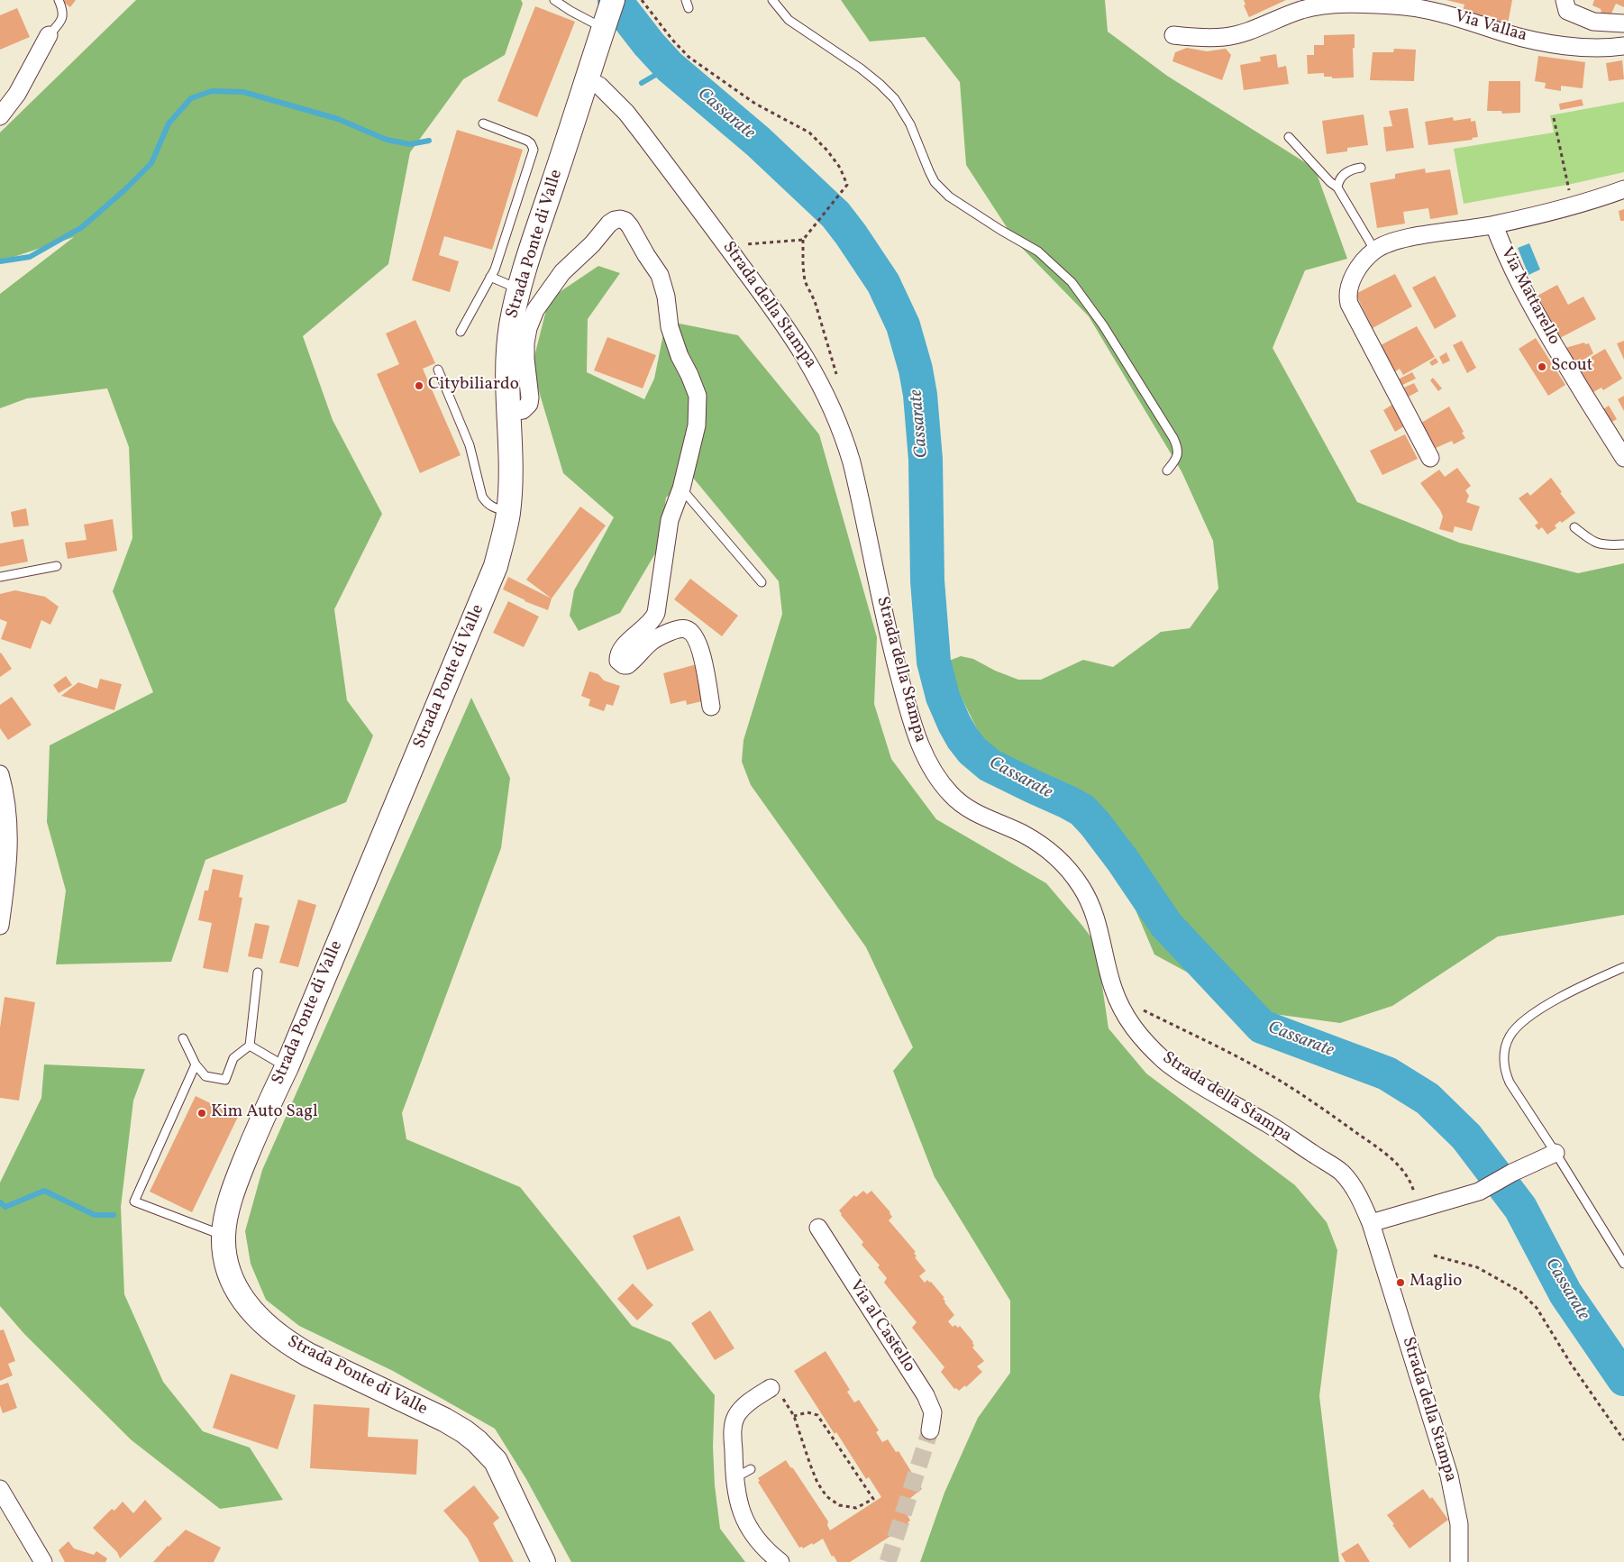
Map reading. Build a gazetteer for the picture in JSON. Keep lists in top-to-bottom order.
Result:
{
  "streets": {
    "street": [
      "Via Vallaa",
      "Strada Ponte di Valle",
      "Via Mattarello",
      "Strada della Stampa",
      "Via al Castello"
    ]
  },
  "crossings": [
    ["Strada Ponte di Valle", "Strada della Stampa"]
  ],
  "water": ["Cassarate"],
  "places": [
    "Scout",
    "Citybiliardo",
    "Kim Auto Sagl",
    "Maglio"
  ]
}
